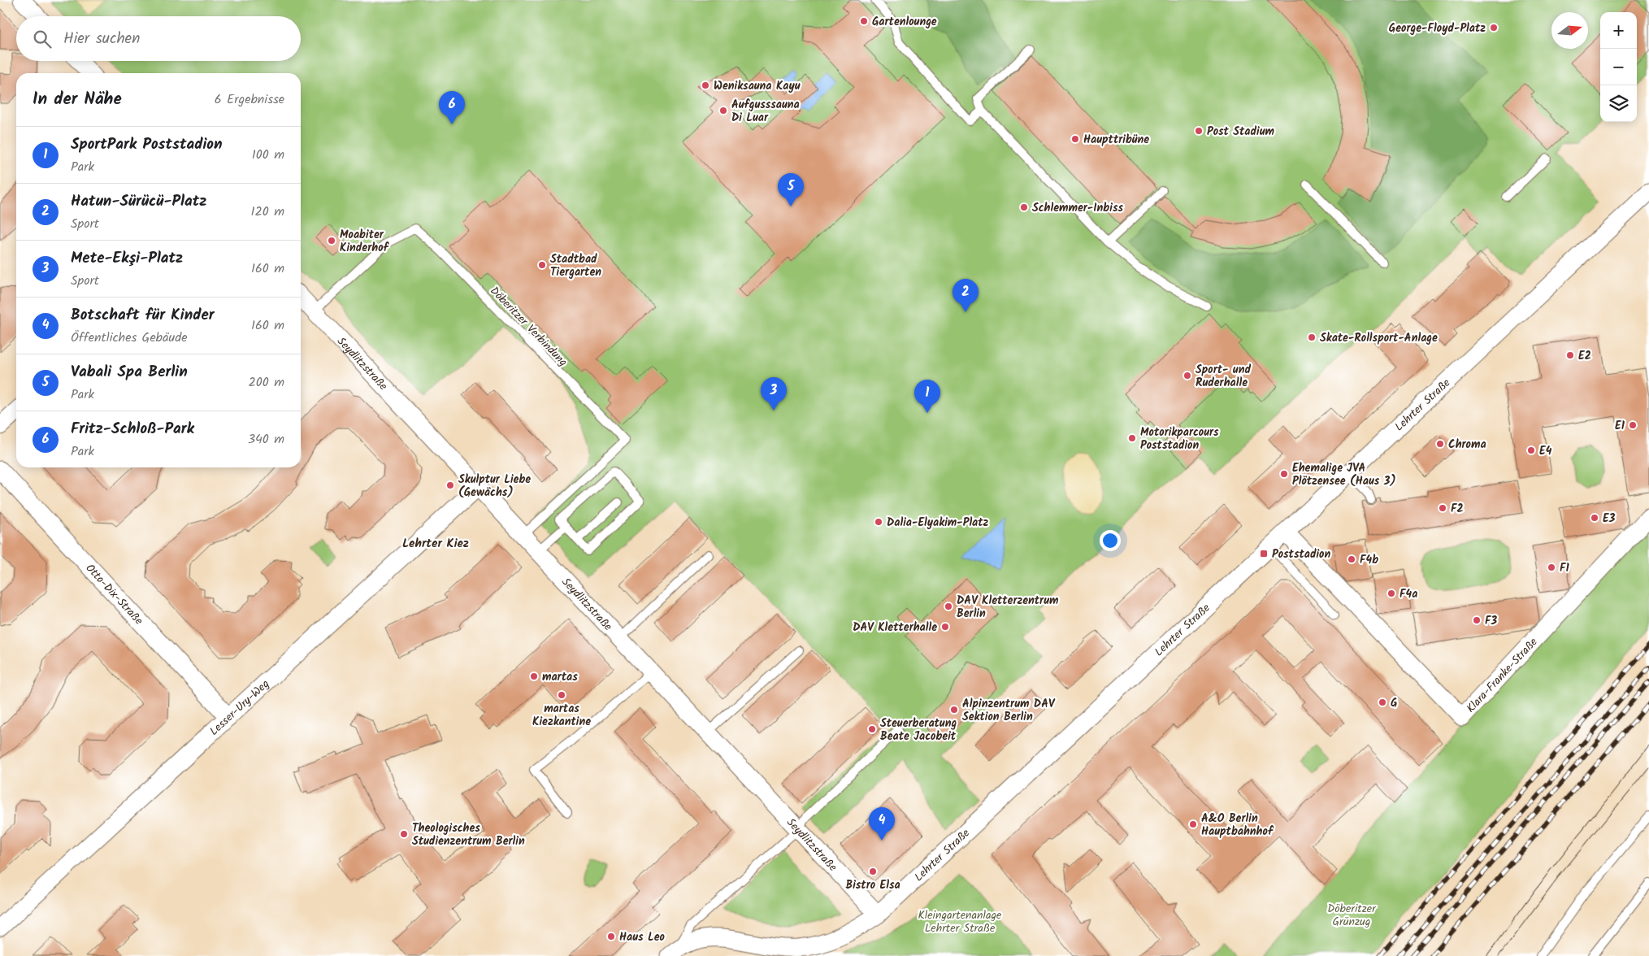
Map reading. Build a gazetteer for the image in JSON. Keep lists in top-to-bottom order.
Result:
{
  "streets": {
    "street": [
      "Seydlitzstraße",
      "Lehrter Straße",
      "Otto-Dix-Straße",
      "Klara-Franke-Straße",
      "Lesser-Ury-Weg"
    ],
    "lane": ["Döberitzer Verbindung"]
  },
  "crossings": [
    ["Döberitzer Verbindung", "Seydlitzstraße"],
    ["Seydlitzstraße", "Lehrter Straße"],
    ["Seydlitzstraße", "Lesser-Ury-Weg"],
    ["Lehrter Straße", "Klara-Franke-Straße"],
    ["Otto-Dix-Straße", "Lesser-Ury-Weg"]
  ],
  "districts": ["Lehrter Kiez"],
  "parks": ["Döberitzer Grünzug", "Kleingartenanlage Lehrter Straße"],
  "places": {
    "other": [
      "Gartenlounge",
      "George-Floyd-Platz",
      "Weniksauna Kayu",
      "Aufgusssauna Di Luar",
      "Post Stadium",
      "Haupttribüne",
      "Schlemmer-Inbiss",
      "Moabiter Kinderhof",
      "Stadtbad Tiergarten",
      "Skate-Rollsport-Anlage",
      "E2",
      "Sport- und Ruderhalle",
      "E1",
      "Motorikparcours Poststadion",
      "Chroma",
      "E4",
      "Ehemalige JVA Plötzensee (Haus 3)",
      "Skulptur Liebe (Gewächs)",
      "F2",
      "E3",
      "Dalia-Elyakim-Platz",
      "F4b",
      "F1",
      "F4a",
      "DAV Kletterzentrum Berlin",
      "F3",
      "DAV Kletterhalle",
      "martas",
      "martas Kiezkantine",
      "G",
      "Alpinzentrum DAV Sektion Berlin",
      "Steuerberatung Beate Jacobeit",
      "A&O Berlin Hauptbahnhof",
      "Theologisches Studienzentrum Berlin",
      "Bistro Elsa",
      "Haus Leo"
    ],
    "transit": ["Poststadion"]
  },
  "north": "right",
  "page": {
    "map_buttons": ["+", "−"],
    "search": "Hier suchen",
    "heading": ["In der Nähe", "6 Ergebnisse"],
    "pins": [
      "6",
      "5",
      "2",
      "3",
      "1",
      "4"
    ],
    "list": [
      {
        "mark": "1",
        "name": "SportPark Poststadion",
        "note": "Park",
        "value": "100 m"
      },
      {
        "mark": "2",
        "name": "Hatun-Sürücü-Platz",
        "note": "Sport",
        "value": "120 m"
      },
      {
        "mark": "3",
        "name": "Mete-Ekşi-Platz",
        "note": "Sport",
        "value": "160 m"
      },
      {
        "mark": "4",
        "name": "Botschaft für Kinder",
        "note": "Öffentliches Gebäude",
        "value": "160 m"
      },
      {
        "mark": "5",
        "name": "Vabali Spa Berlin",
        "note": "Park",
        "value": "200 m"
      },
      {
        "mark": "6",
        "name": "Fritz-Schloß-Park",
        "note": "Park",
        "value": "340 m"
      }
    ]
  }
}
